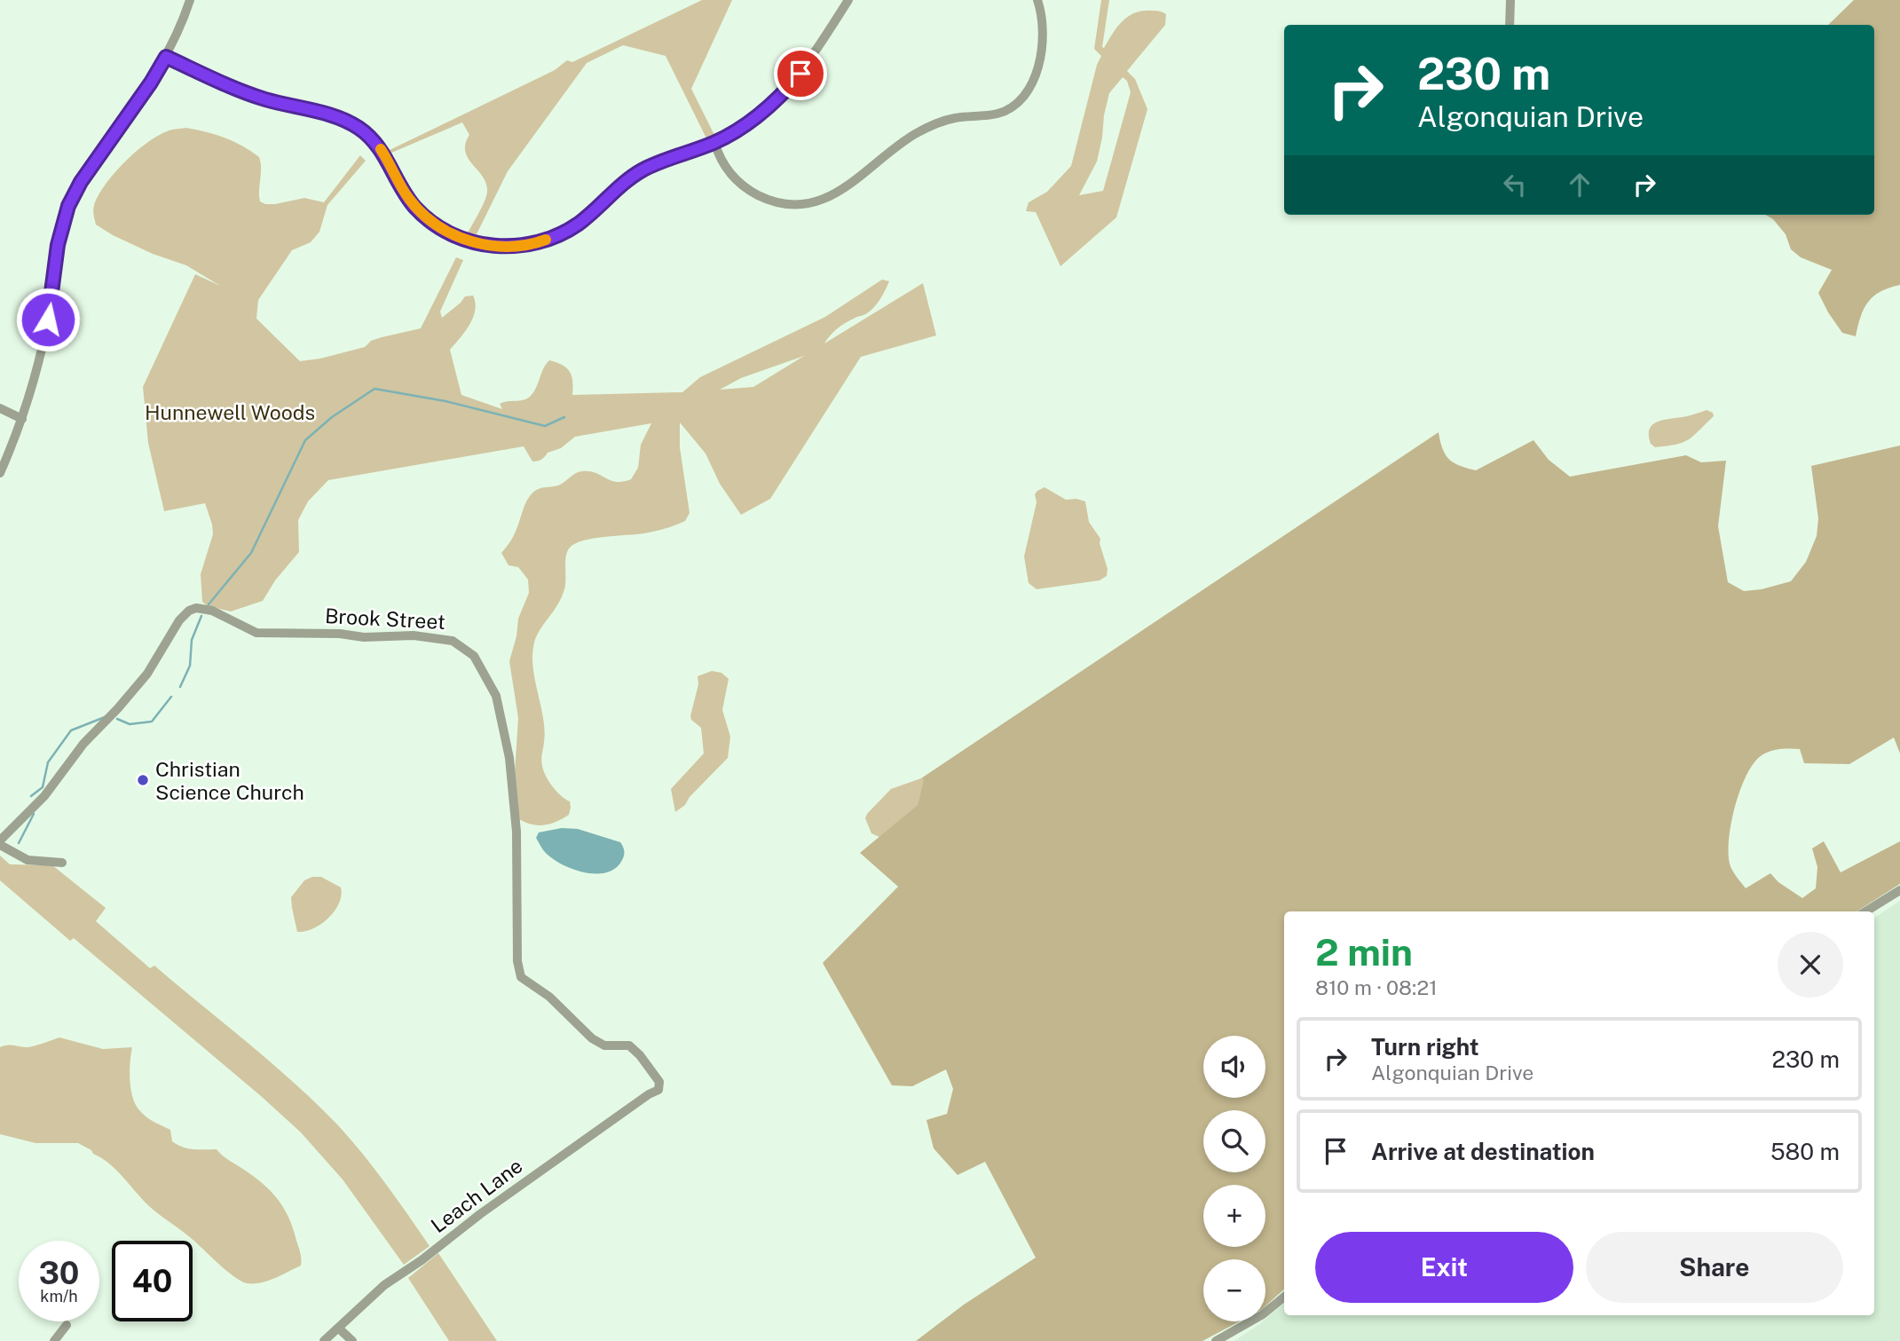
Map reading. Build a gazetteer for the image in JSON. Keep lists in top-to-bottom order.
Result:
{
  "streets": {
    "street": ["Brook Street", "Leach Lane"]
  },
  "crossings": [
    ["Brook Street", "Leach Lane"]
  ],
  "parks": ["Hunnewell Woods"],
  "places": ["Christian Science Church"],
  "page": {
    "turn": ["230 m", "Algonquian Drive"],
    "heading": ["2 min", "810 m · 08:21"],
    "list": [
      {
        "name": "Turn right",
        "note": "Algonquian Drive",
        "value": "230 m"
      },
      {
        "name": "Arrive at destination",
        "value": "580 m"
      }
    ],
    "map_buttons": ["+", "−"],
    "buttons": ["Exit", "Share"],
    "speed": "30 km/h",
    "limit": "40"
  }
}
